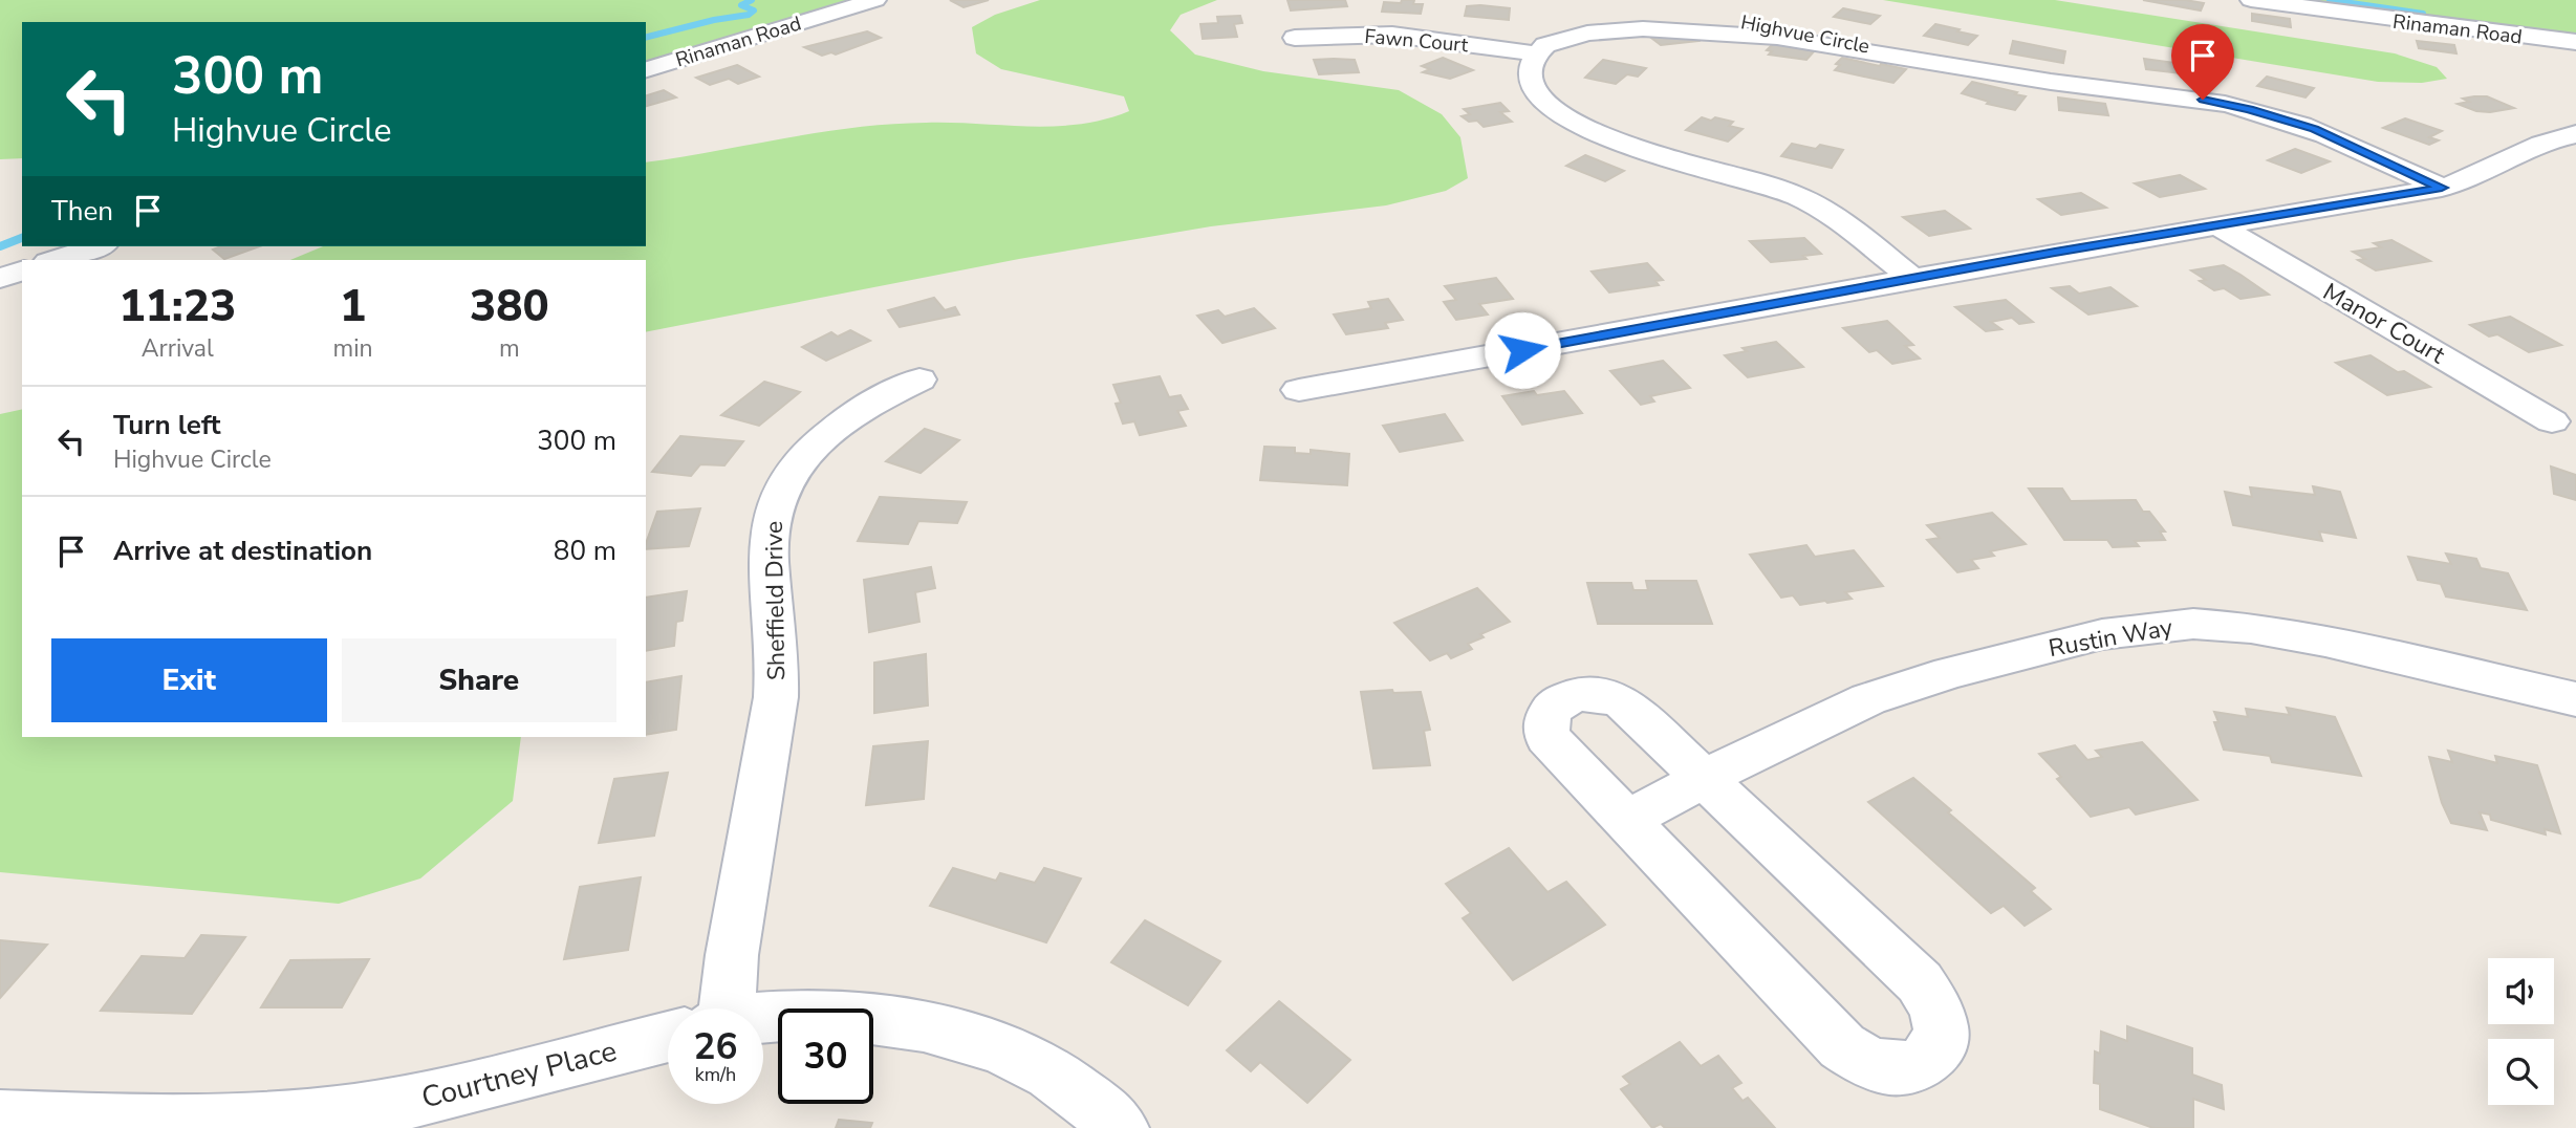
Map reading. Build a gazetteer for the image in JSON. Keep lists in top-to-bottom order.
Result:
{
  "streets": {
    "street": [
      "Rinaman Road",
      "Highvue Circle",
      "Fawn Court",
      "Manor Court",
      "Sheffield Drive",
      "Rustin Way",
      "Courtney Place"
    ]
  },
  "crossings": [
    ["Highvue Circle", "Fawn Court"]
  ],
  "page": {
    "turn": ["300 m", "Highvue Circle"],
    "then": "Then",
    "eta": [
      "11:23",
      "Arrival",
      "1",
      "min",
      "380",
      "m"
    ],
    "list": [
      {
        "name": "Turn left",
        "note": "Highvue Circle",
        "value": "300 m"
      },
      {
        "name": "Arrive at destination",
        "value": "80 m"
      }
    ],
    "buttons": ["Exit", "Share"],
    "speed": "26 km/h",
    "limit": "30"
  }
}
